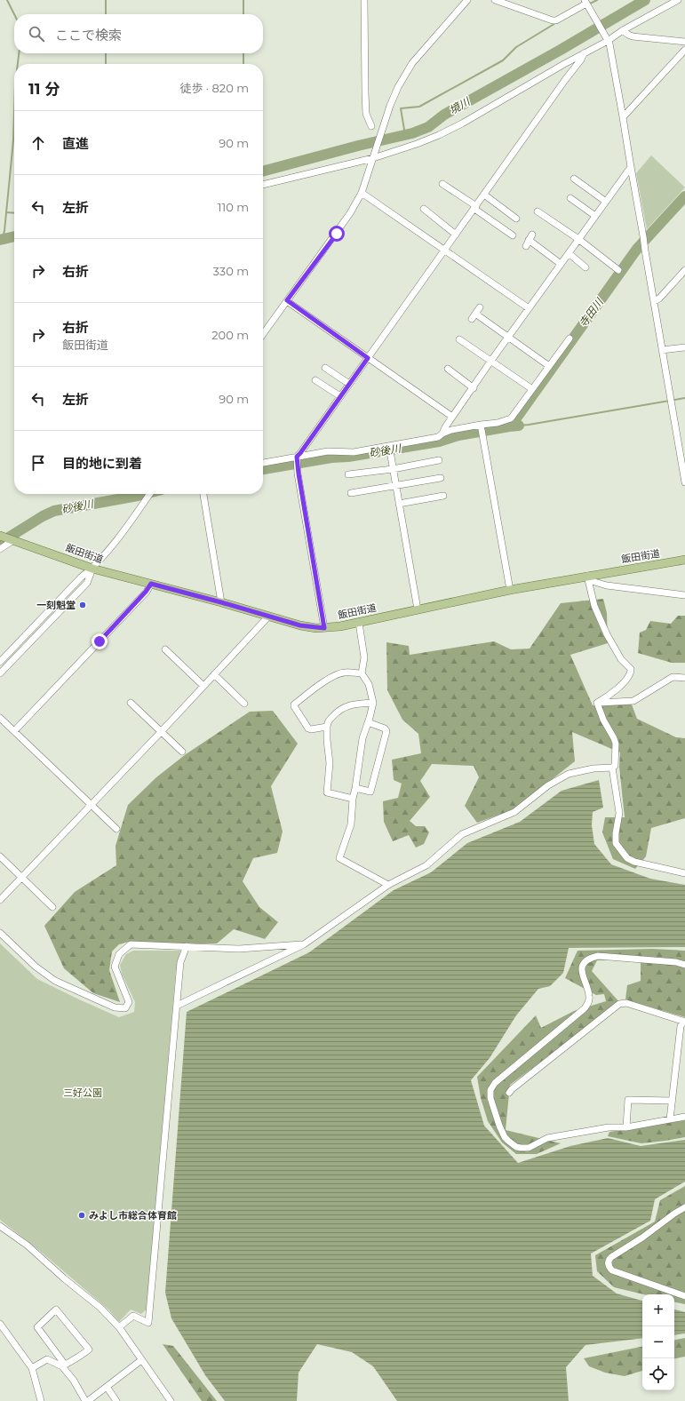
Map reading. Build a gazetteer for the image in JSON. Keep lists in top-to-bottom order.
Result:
{
  "streets": {
    "main road": ["飯田街道"]
  },
  "water": ["境川", "寺田川", "砂後川"],
  "parks": ["三好公園"],
  "places": ["一刻魁堂", "みよし市総合体育館"],
  "page": {
    "search": "ここで検索",
    "heading": ["11 分", "徒歩 · 820 m"],
    "list": [
      ["直進", "90 m"],
      ["左折", "110 m"],
      ["右折", "330 m"],
      ["右折", "飯田街道", "200 m"],
      ["左折", "90 m"],
      "目的地に到着"
    ],
    "map_buttons": ["+", "−"]
  }
}
